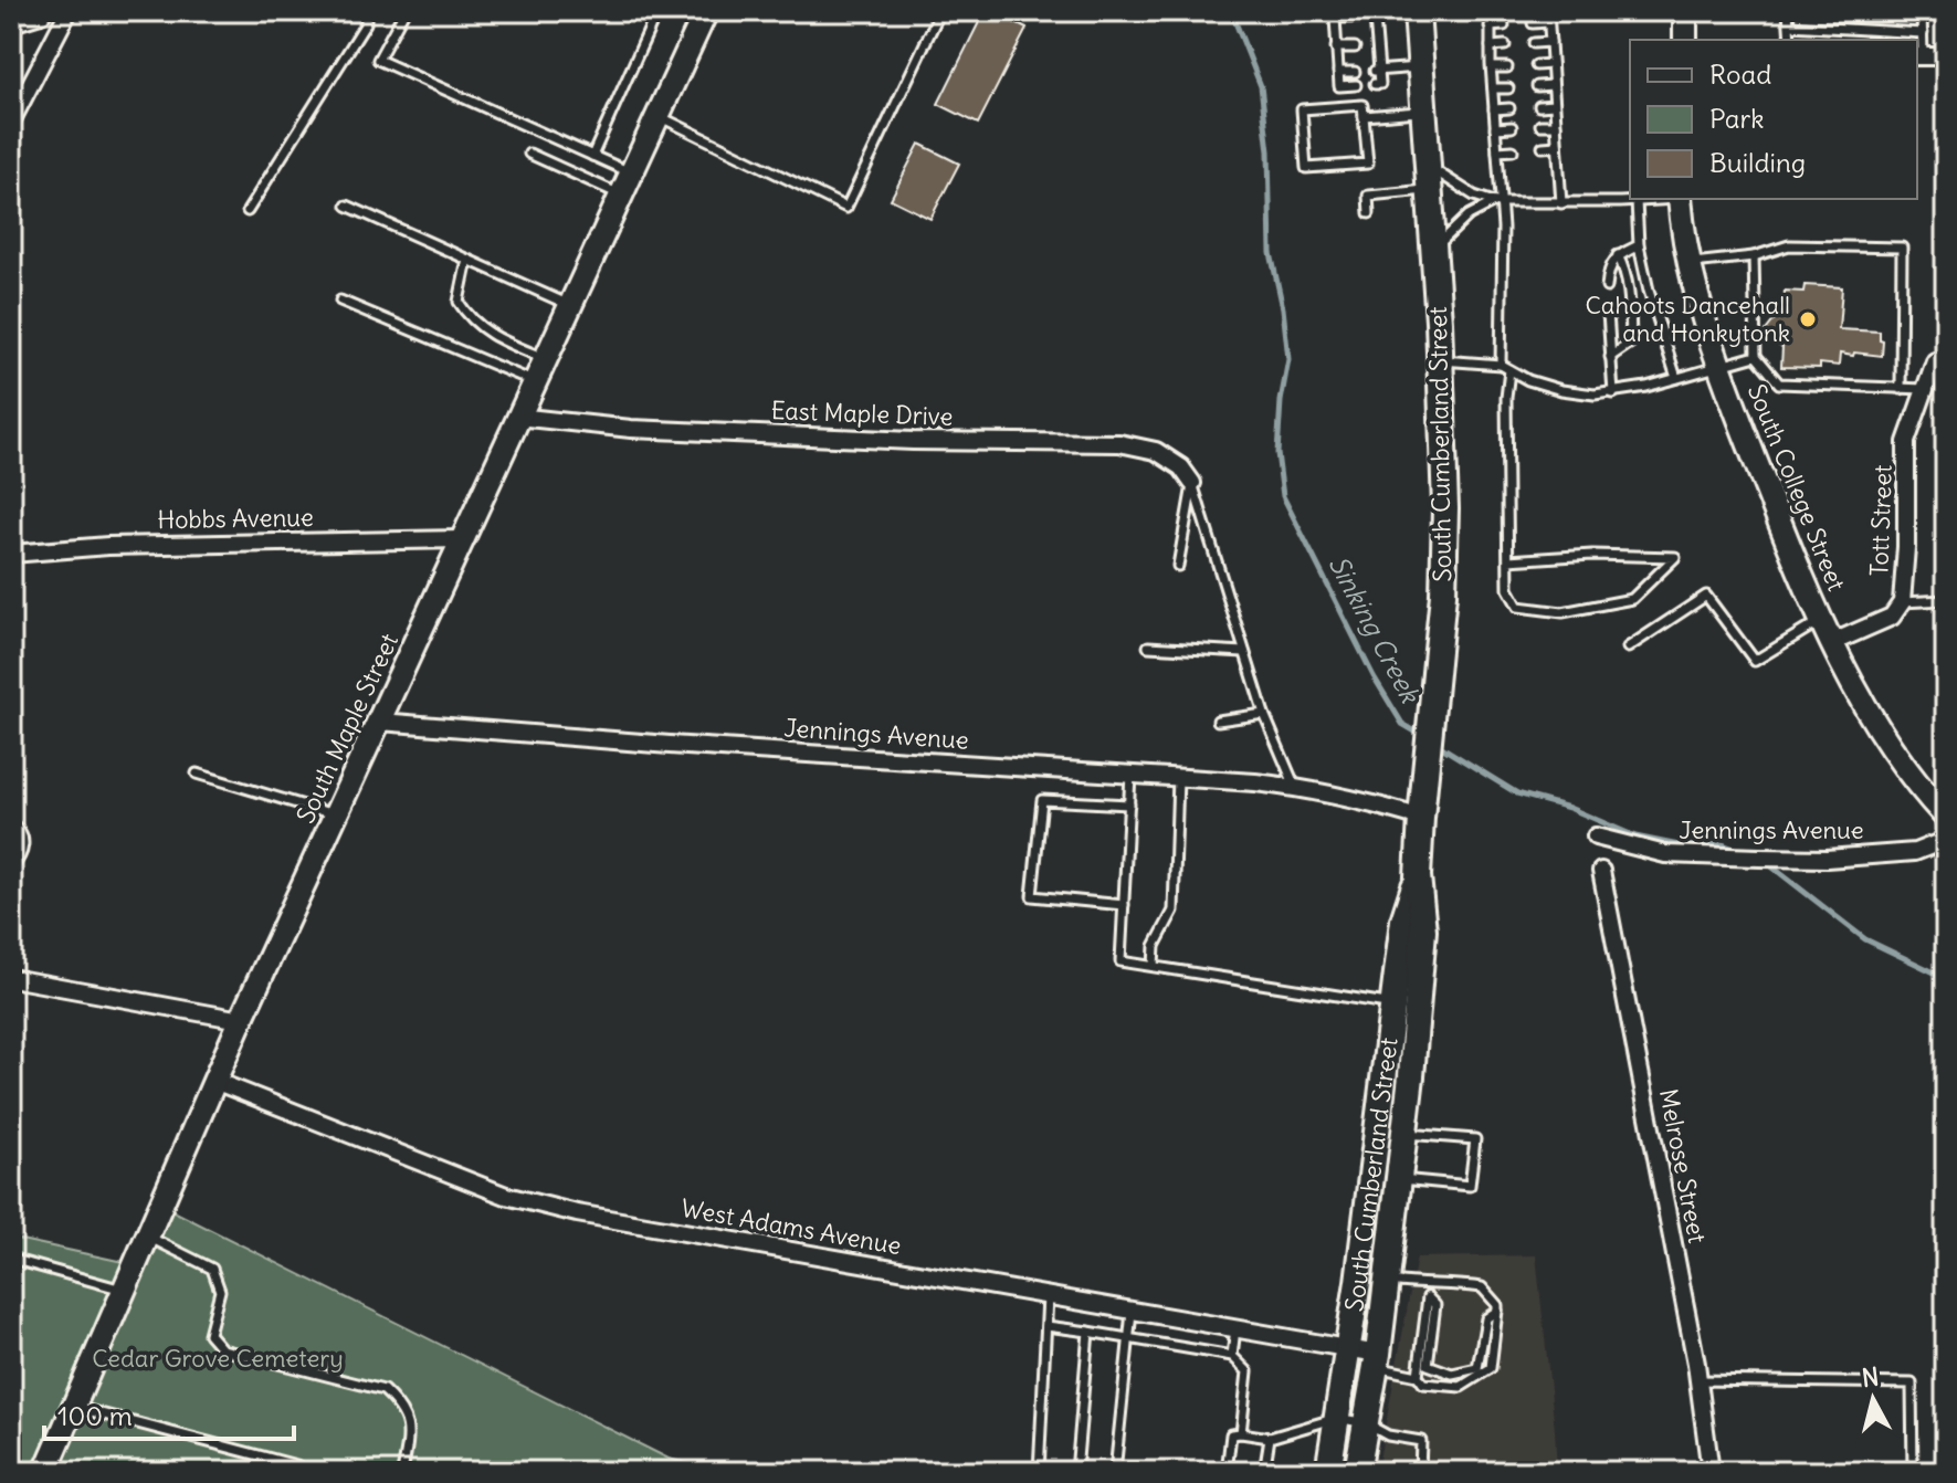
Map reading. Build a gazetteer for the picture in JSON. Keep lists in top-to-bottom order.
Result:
{
  "streets": {
    "main road": ["South Cumberland Street"],
    "street": [
      "East Maple Drive",
      "South College Street",
      "Hobbs Avenue",
      "Tott Street",
      "South Maple Street",
      "Jennings Avenue",
      "Melrose Street",
      "West Adams Avenue"
    ]
  },
  "crossings": [
    ["East Maple Drive", "South Maple Street"],
    ["South Cumberland Street", "Jennings Avenue"],
    ["South Cumberland Street", "West Adams Avenue"],
    ["South College Street", "Tott Street"],
    ["Hobbs Avenue", "South Maple Street"],
    ["South Maple Street", "Jennings Avenue"],
    ["South Maple Street", "West Adams Avenue"]
  ],
  "water": ["Sinking Creek"],
  "parks": ["Cedar Grove Cemetery"],
  "places": ["Cahoots Dancehall and Honkytonk"],
  "legend": ["Road", "Park", "Building"],
  "scale_bar": "100 m",
  "north": "top"
}
